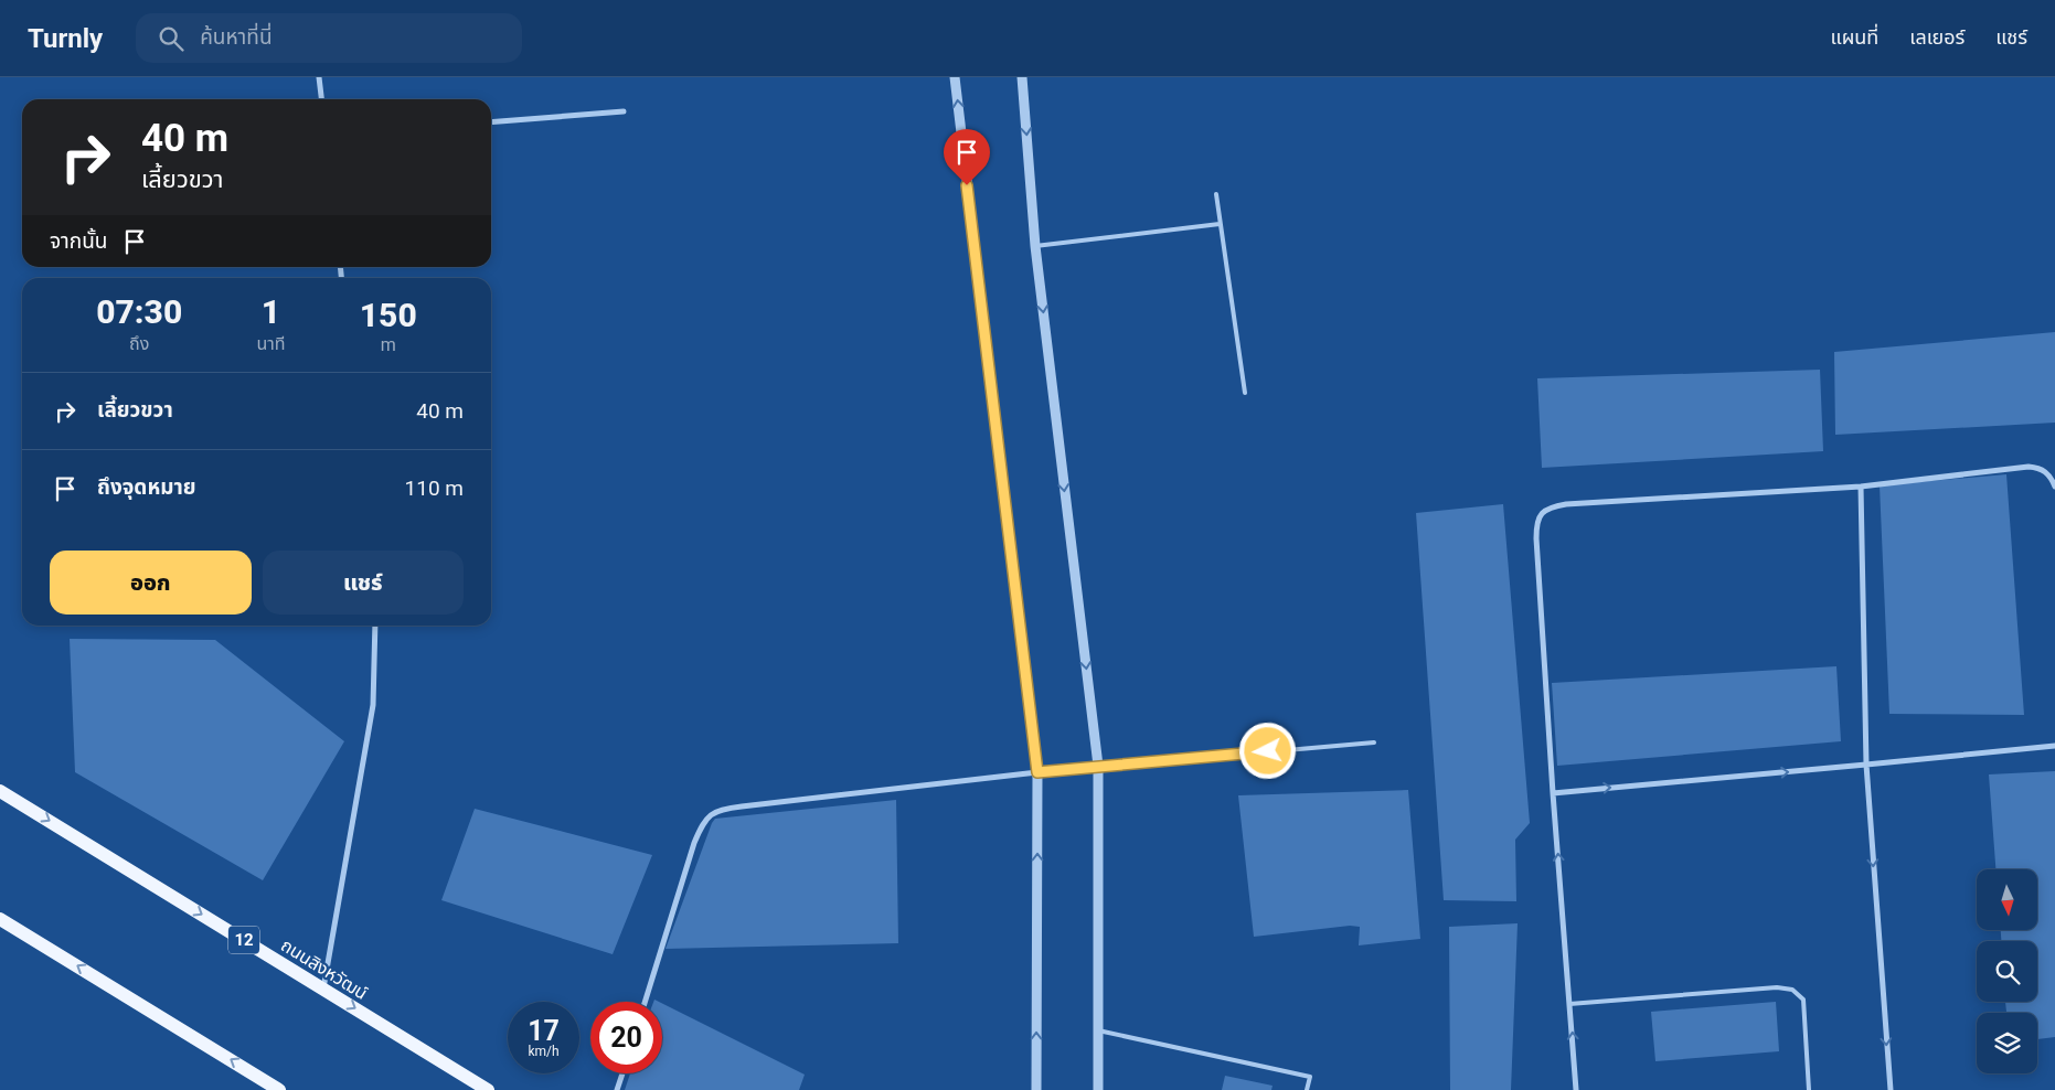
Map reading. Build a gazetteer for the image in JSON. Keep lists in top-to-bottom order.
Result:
{
  "streets": {
    "main road": ["12", "ถนนสิงหวัฒน์"]
  },
  "north": "bottom",
  "page": {
    "header": "Turnly",
    "search": "ค้นหาที่นี่",
    "nav": ["แผนที่", "เลเยอร์", "แชร์"],
    "turn": ["40 m", "เลี้ยวขวา"],
    "then": "จากนั้น",
    "eta": [
      "07:30",
      "ถึง",
      "1",
      "นาที",
      "150",
      "m"
    ],
    "list": [
      {
        "name": "เลี้ยวขวา",
        "value": "40 m"
      },
      {
        "name": "ถึงจุดหมาย",
        "value": "110 m"
      }
    ],
    "buttons": ["ออก", "แชร์"],
    "speed": "17 km/h",
    "limit": "20"
  }
}
